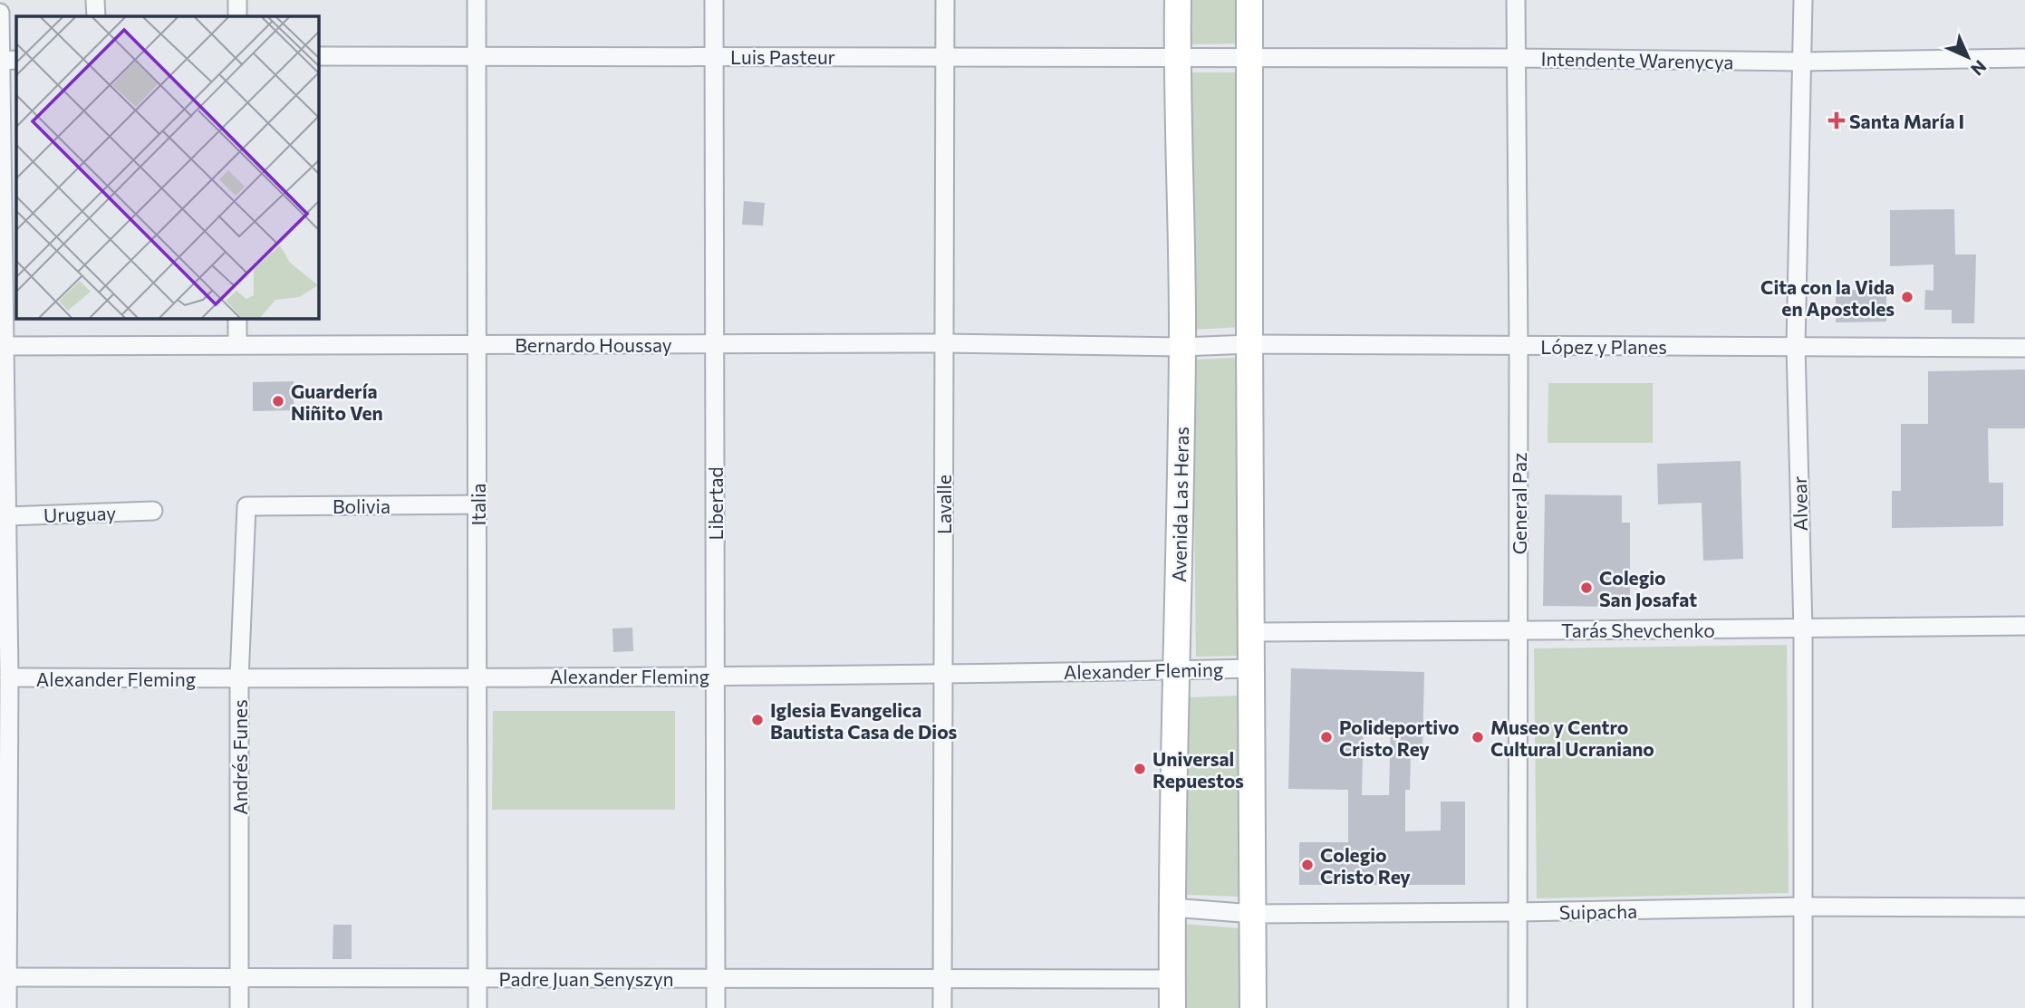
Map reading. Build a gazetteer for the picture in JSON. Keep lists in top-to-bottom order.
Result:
{
  "streets": {
    "main road": ["Avenida Las Heras"],
    "street": [
      "Luis Pasteur",
      "Intendente Warenycya",
      "Bernardo Houssay",
      "López y Planes",
      "Libertad",
      "General Paz",
      "Alvear",
      "Italia",
      "Lavalle",
      "Bolivia",
      "Uruguay",
      "Tarás Shevchenko",
      "Alexander Fleming",
      "Andrés Funes",
      "Suipacha",
      "Padre Juan Senyszyn"
    ]
  },
  "crossings": [
    ["Luis Pasteur", "Intendente Warenycya"],
    ["Luis Pasteur", "Libertad"],
    ["Luis Pasteur", "Italia"],
    ["Luis Pasteur", "Lavalle"],
    ["Luis Pasteur", "Avenida Las Heras"],
    ["Intendente Warenycya", "General Paz"],
    ["Intendente Warenycya", "Alvear"],
    ["Bernardo Houssay", "López y Planes"],
    ["Bernardo Houssay", "Libertad"],
    ["Bernardo Houssay", "Italia"],
    ["Bernardo Houssay", "Lavalle"],
    ["Bernardo Houssay", "Avenida Las Heras"],
    ["López y Planes", "General Paz"],
    ["López y Planes", "Alvear"],
    ["López y Planes", "Avenida Las Heras"],
    ["Libertad", "Alexander Fleming"],
    ["Libertad", "Padre Juan Senyszyn"],
    ["General Paz", "Tarás Shevchenko"],
    ["General Paz", "Suipacha"],
    ["Alvear", "Tarás Shevchenko"],
    ["Alvear", "Suipacha"],
    ["Italia", "Bolivia"],
    ["Italia", "Alexander Fleming"],
    ["Italia", "Padre Juan Senyszyn"],
    ["Lavalle", "Alexander Fleming"],
    ["Lavalle", "Padre Juan Senyszyn"],
    ["Avenida Las Heras", "Alexander Fleming"],
    ["Avenida Las Heras", "Suipacha"],
    ["Avenida Las Heras", "Padre Juan Senyszyn"],
    ["Bolivia", "Andrés Funes"],
    ["Alexander Fleming", "Andrés Funes"],
    ["Andrés Funes", "Padre Juan Senyszyn"]
  ],
  "places": {
    "health": ["Santa María I"],
    "other": [
      "Cita con la Vida en Apostoles",
      "Guardería Niñito Ven",
      "Colegio San Josafat",
      "Iglesia Evangelica Bautista Casa de Dios",
      "Polideportivo Cristo Rey",
      "Museo y Centro Cultural Ucraniano",
      "Universal Repuestos",
      "Colegio Cristo Rey"
    ]
  },
  "north": "bottom right"
}
